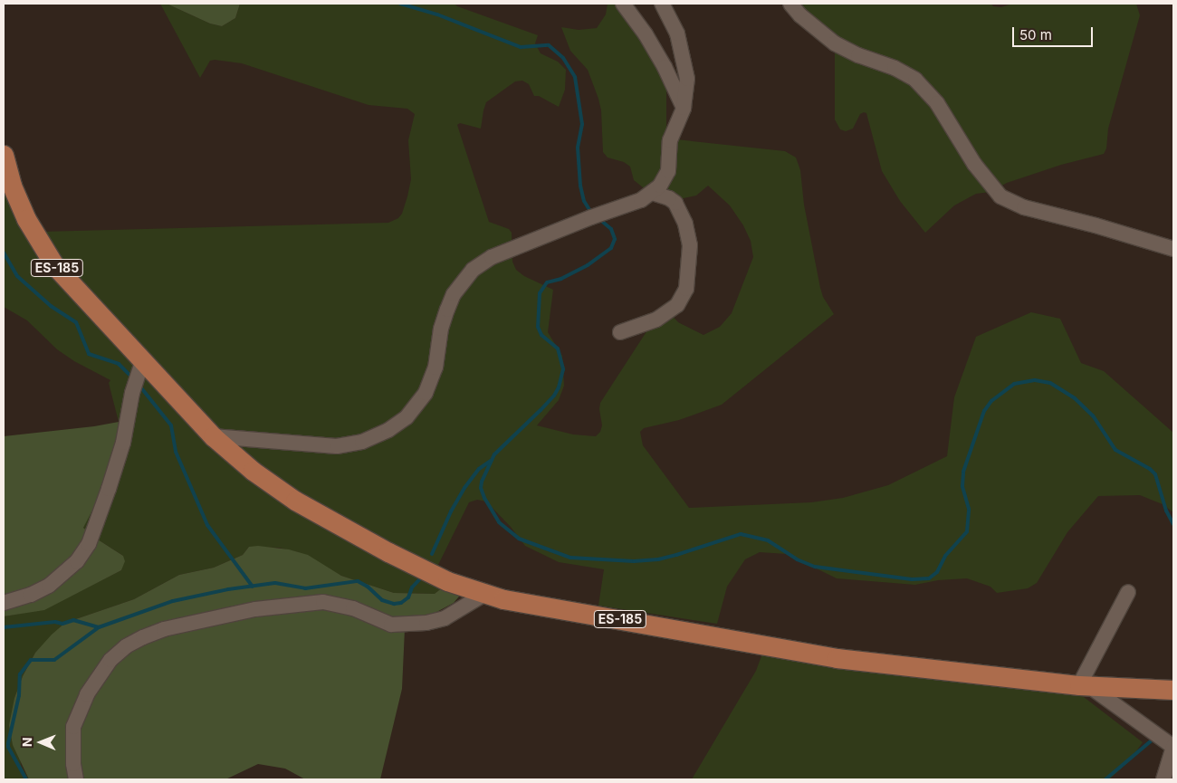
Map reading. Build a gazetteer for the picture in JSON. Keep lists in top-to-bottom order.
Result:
{
  "streets": {
    "main road": ["ES-185"]
  },
  "scale_bar": "50 m",
  "north": "left"
}
